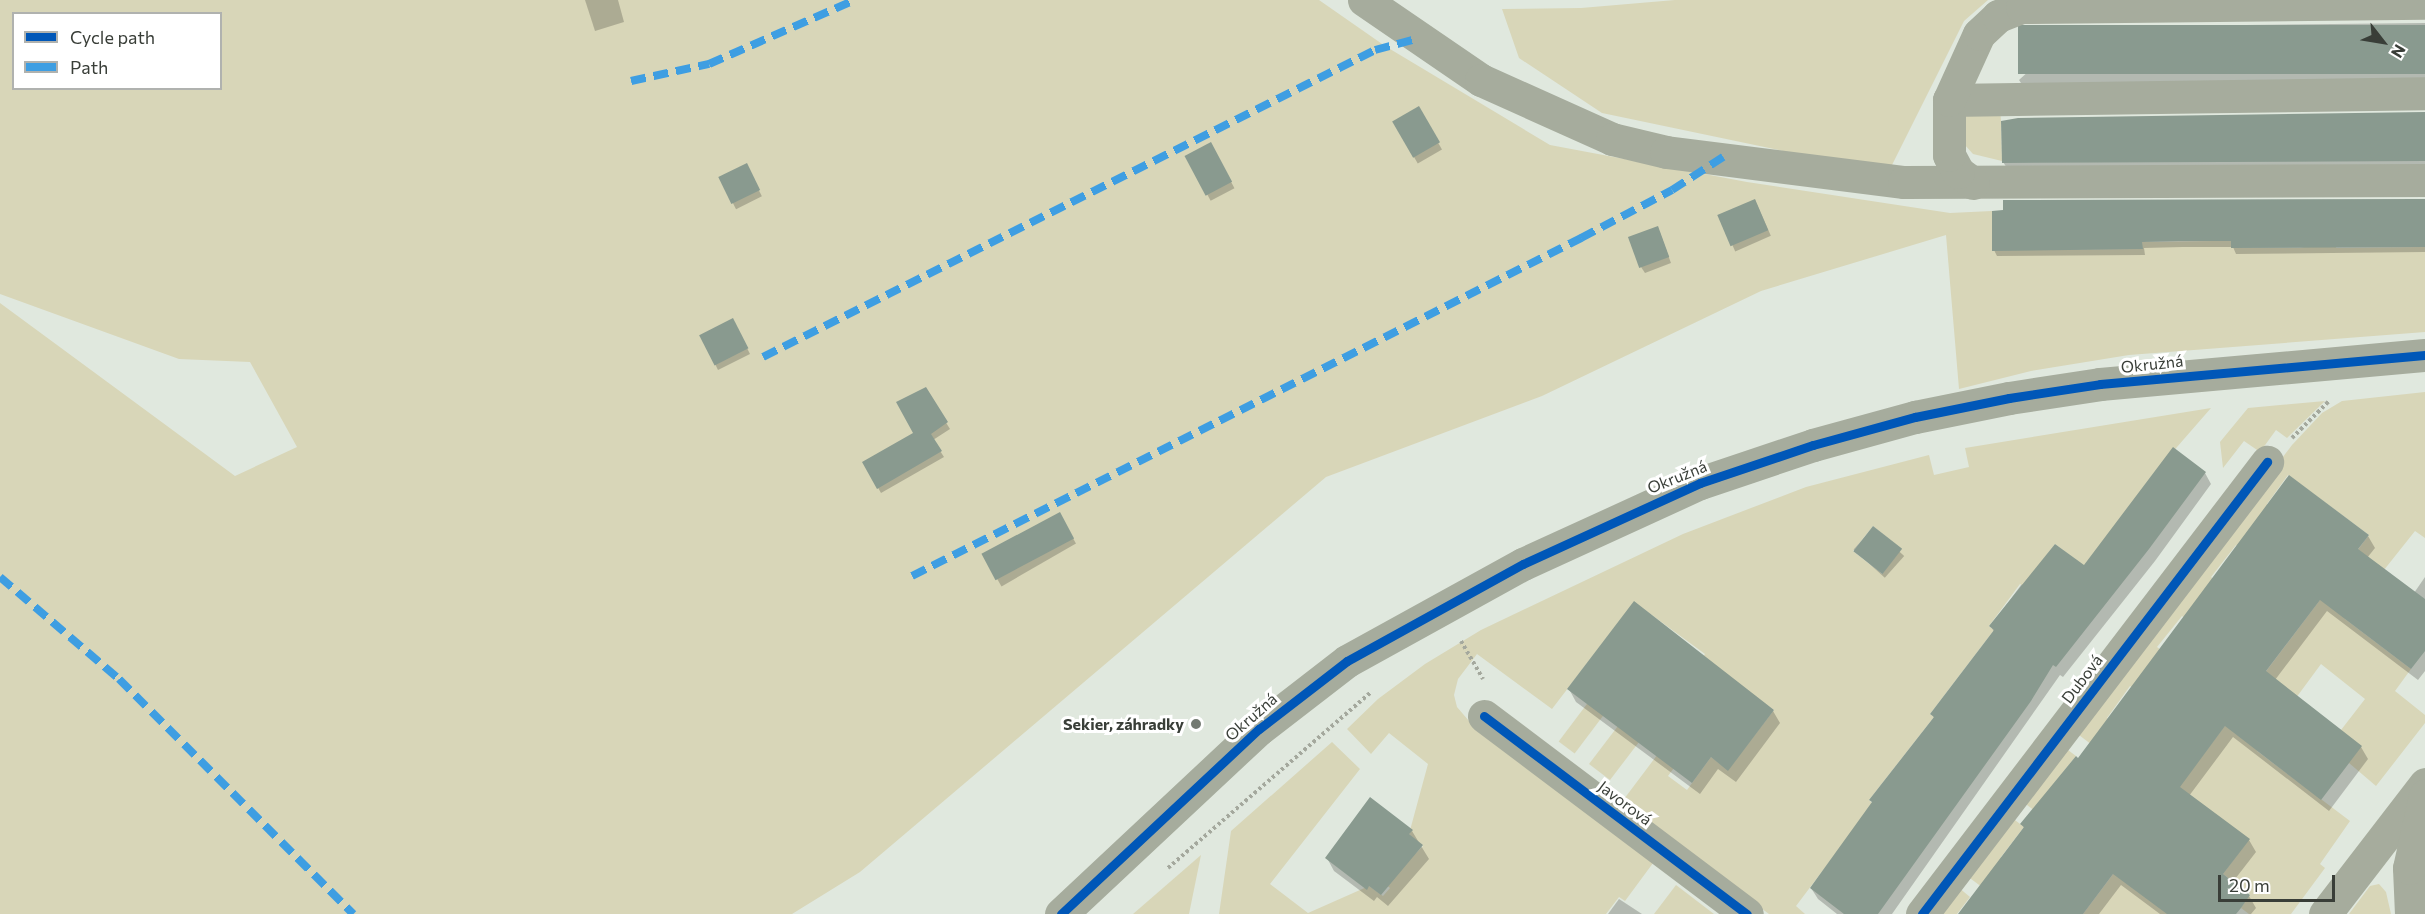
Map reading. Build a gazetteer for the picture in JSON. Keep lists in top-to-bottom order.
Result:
{
  "streets": {
    "street": ["Okružná", "Dubová", "Javorová"]
  },
  "places": ["Sekier, záhradky"],
  "legend": ["Cycle path", "Path"],
  "scale_bar": "20 m",
  "north": "bottom right"
}
